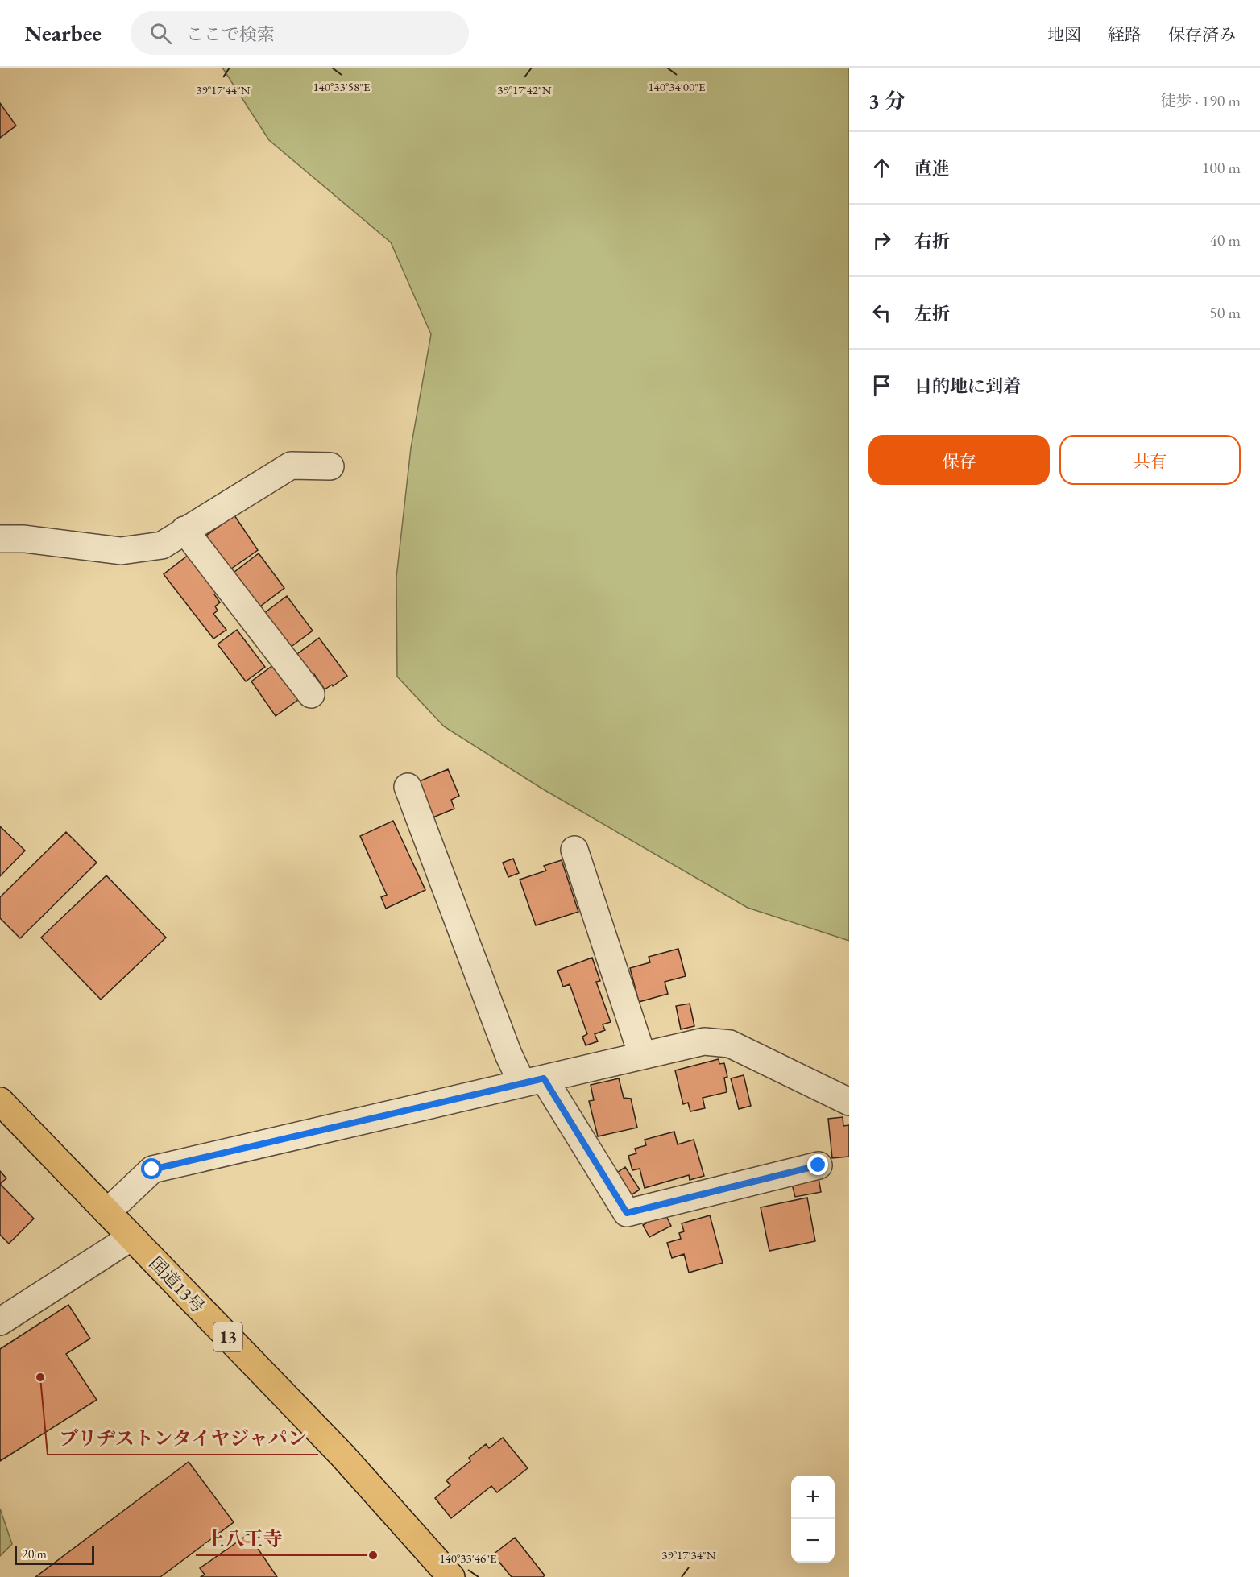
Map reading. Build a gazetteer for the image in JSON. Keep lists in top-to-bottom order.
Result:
{
  "streets": {
    "highway": ["国道13号", "13"]
  },
  "places": ["ブリヂストンタイヤジャパン", "上八王寺"],
  "scale_bar": "20 m",
  "page": {
    "header": "Nearbee",
    "search": "ここで検索",
    "nav": ["地図", "経路", "保存済み"],
    "heading": ["3 分", "徒歩 · 190 m"],
    "list": [
      ["直進", "100 m"],
      ["右折", "40 m"],
      ["左折", "50 m"],
      "目的地に到着"
    ],
    "buttons": ["保存", "共有"],
    "map_buttons": ["+", "−"],
    "scale": "20 m"
  },
  "coordinates": [
    "140°33'58\"E",
    "140°34'00\"E",
    "39°17'44\"N",
    "39°17'42\"N",
    "39°17'34\"N",
    "140°33'46\"E"
  ]
}
